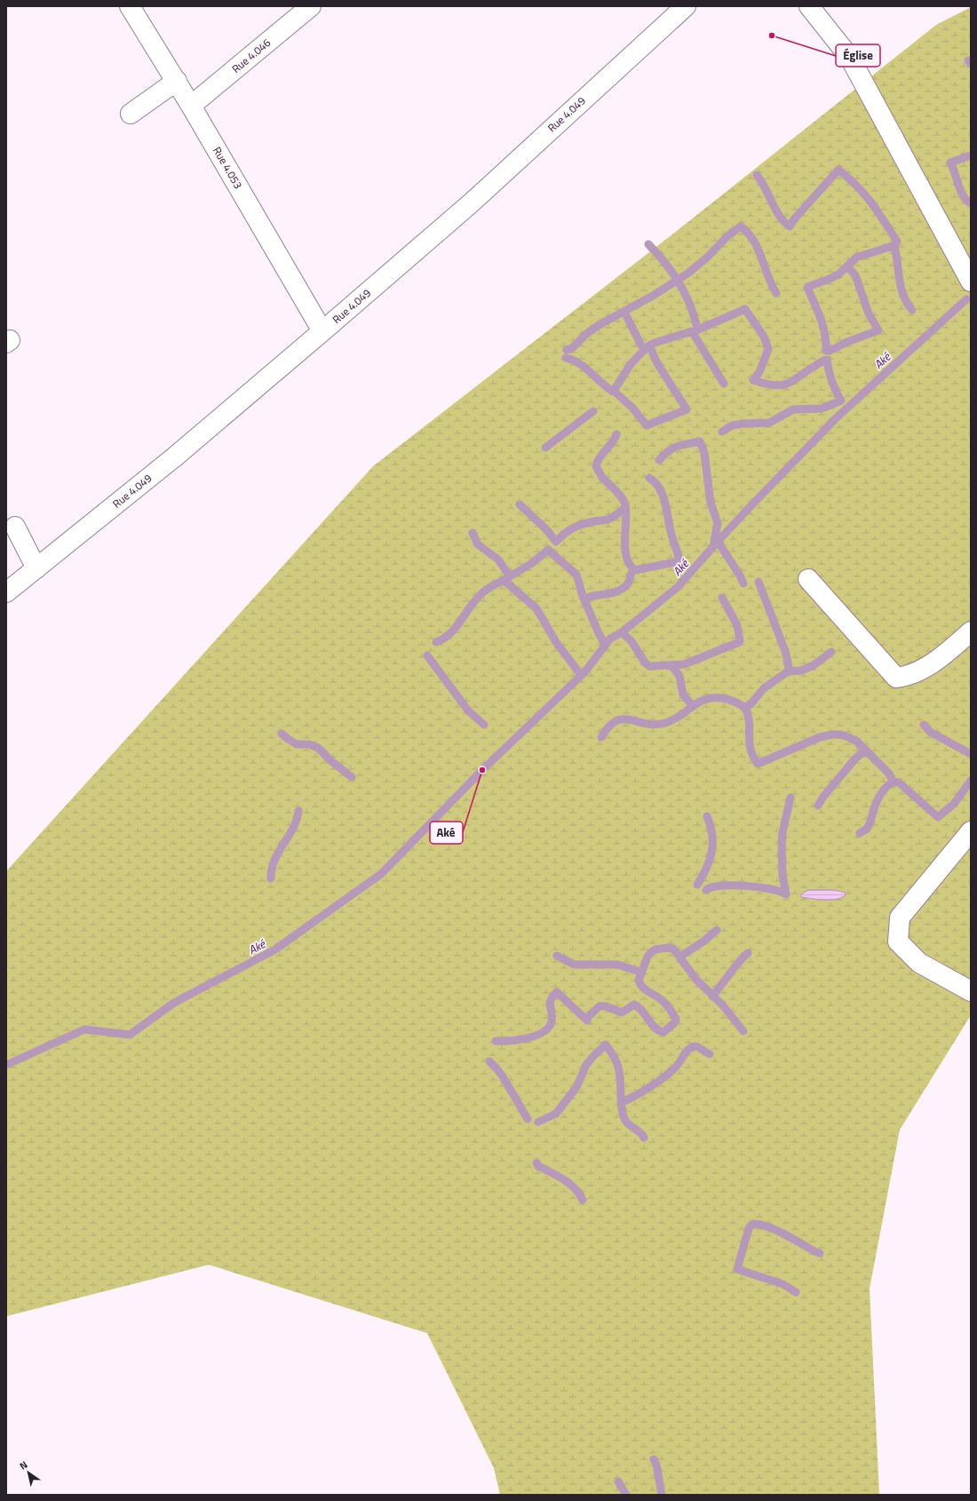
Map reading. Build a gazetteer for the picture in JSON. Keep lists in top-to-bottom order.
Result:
{
  "streets": {
    "street": ["Rue 4.046", "Rue 4.049", "Rue 4.053"]
  },
  "crossings": [
    ["Rue 4.046", "Rue 4.053"],
    ["Rue 4.049", "Rue 4.053"]
  ],
  "water": ["Aké"],
  "places": ["Église", "Aké"],
  "north": "top left"
}
